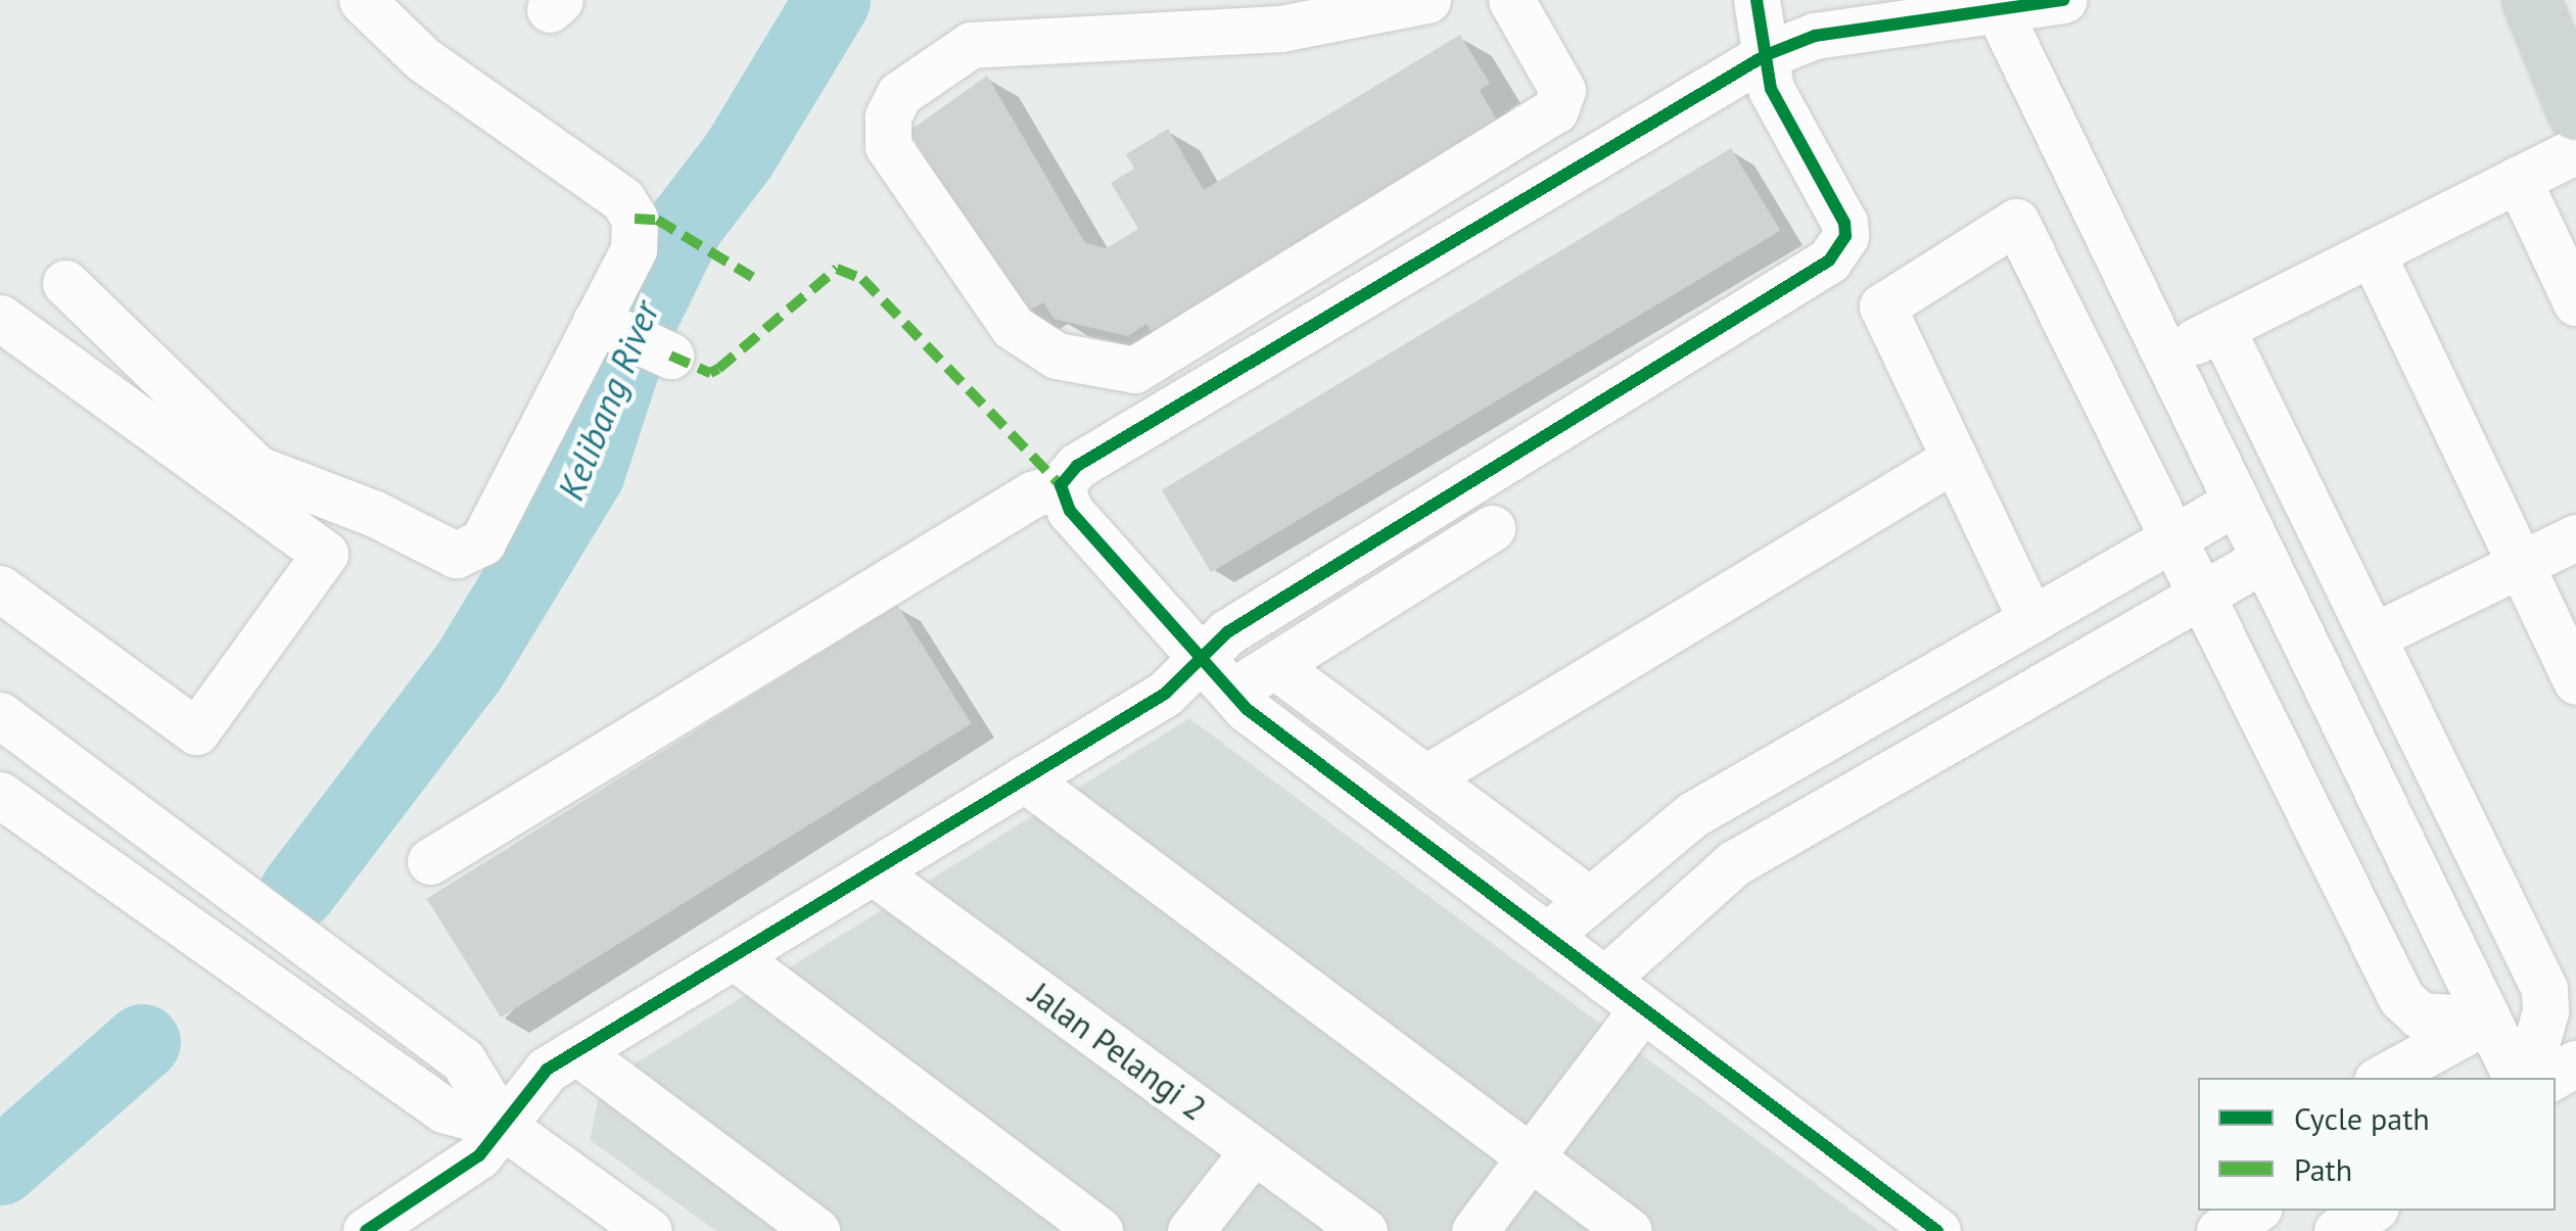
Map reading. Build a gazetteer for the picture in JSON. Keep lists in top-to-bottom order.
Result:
{
  "streets": {
    "street": ["Jalan Pelangi 2"]
  },
  "water": ["Kelibang River"],
  "legend": ["Cycle path", "Path"]
}
